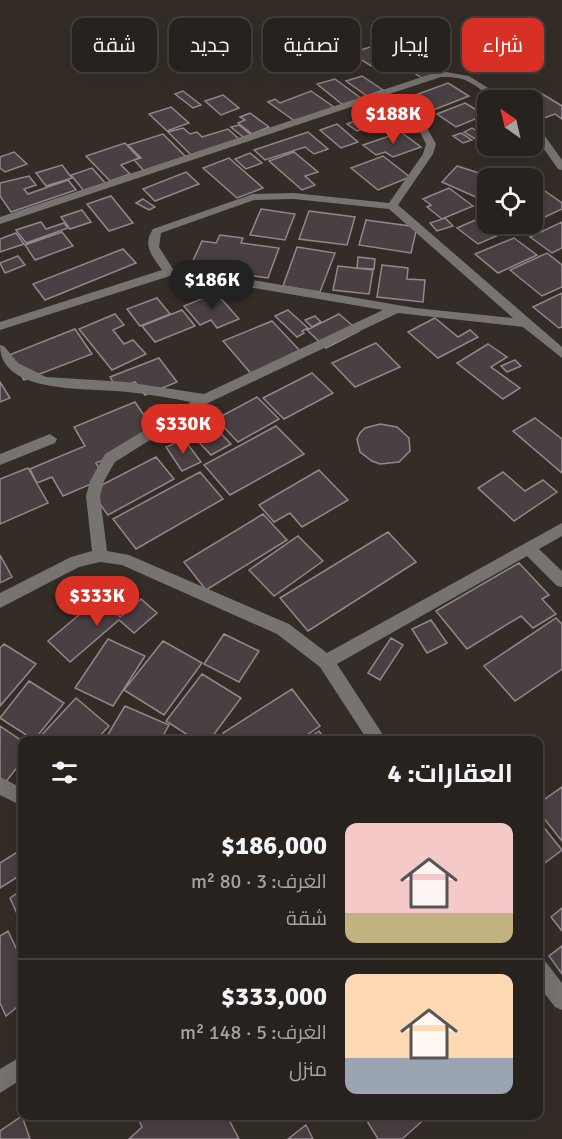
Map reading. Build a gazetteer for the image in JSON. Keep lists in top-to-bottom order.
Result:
{
  "north": "top left",
  "page": {
    "chip": [
      "شراء",
      "إيجار",
      "تصفية",
      "جديد",
      "شقة"
    ],
    "price": [
      "$188K",
      "$186K",
      "$330K",
      "$333K"
    ],
    "heading": "العقارات: 4",
    "list": [
      {
        "name": "$186,000",
        "note": "الغرف: 3 · 80 m² · شقة"
      },
      {
        "name": "$333,000",
        "note": "الغرف: 5 · 148 m² · منزل"
      }
    ]
  }
}
